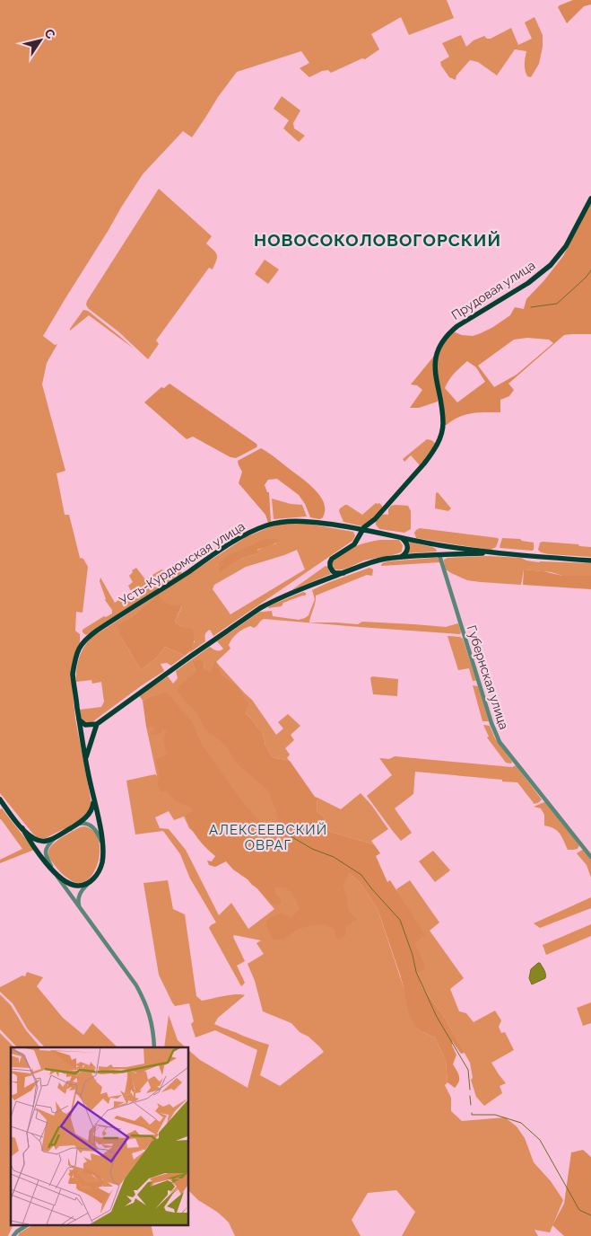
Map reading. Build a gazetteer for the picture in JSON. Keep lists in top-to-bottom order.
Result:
{
  "streets": {
    "main road": ["Прудовая улица", "Усть-Курдюмская улица"],
    "street": ["Губернская улица"]
  },
  "crossings": [
    ["Прудовая улица", "Усть-Курдюмская улица"],
    ["Усть-Курдюмская улица", "Губернская улица"]
  ],
  "districts": ["НОВОСОКОЛОВОГОРСКИЙ", "АЛЕКСЕЕВСКИЙ ОВРАГ"],
  "north": "top right"
}
